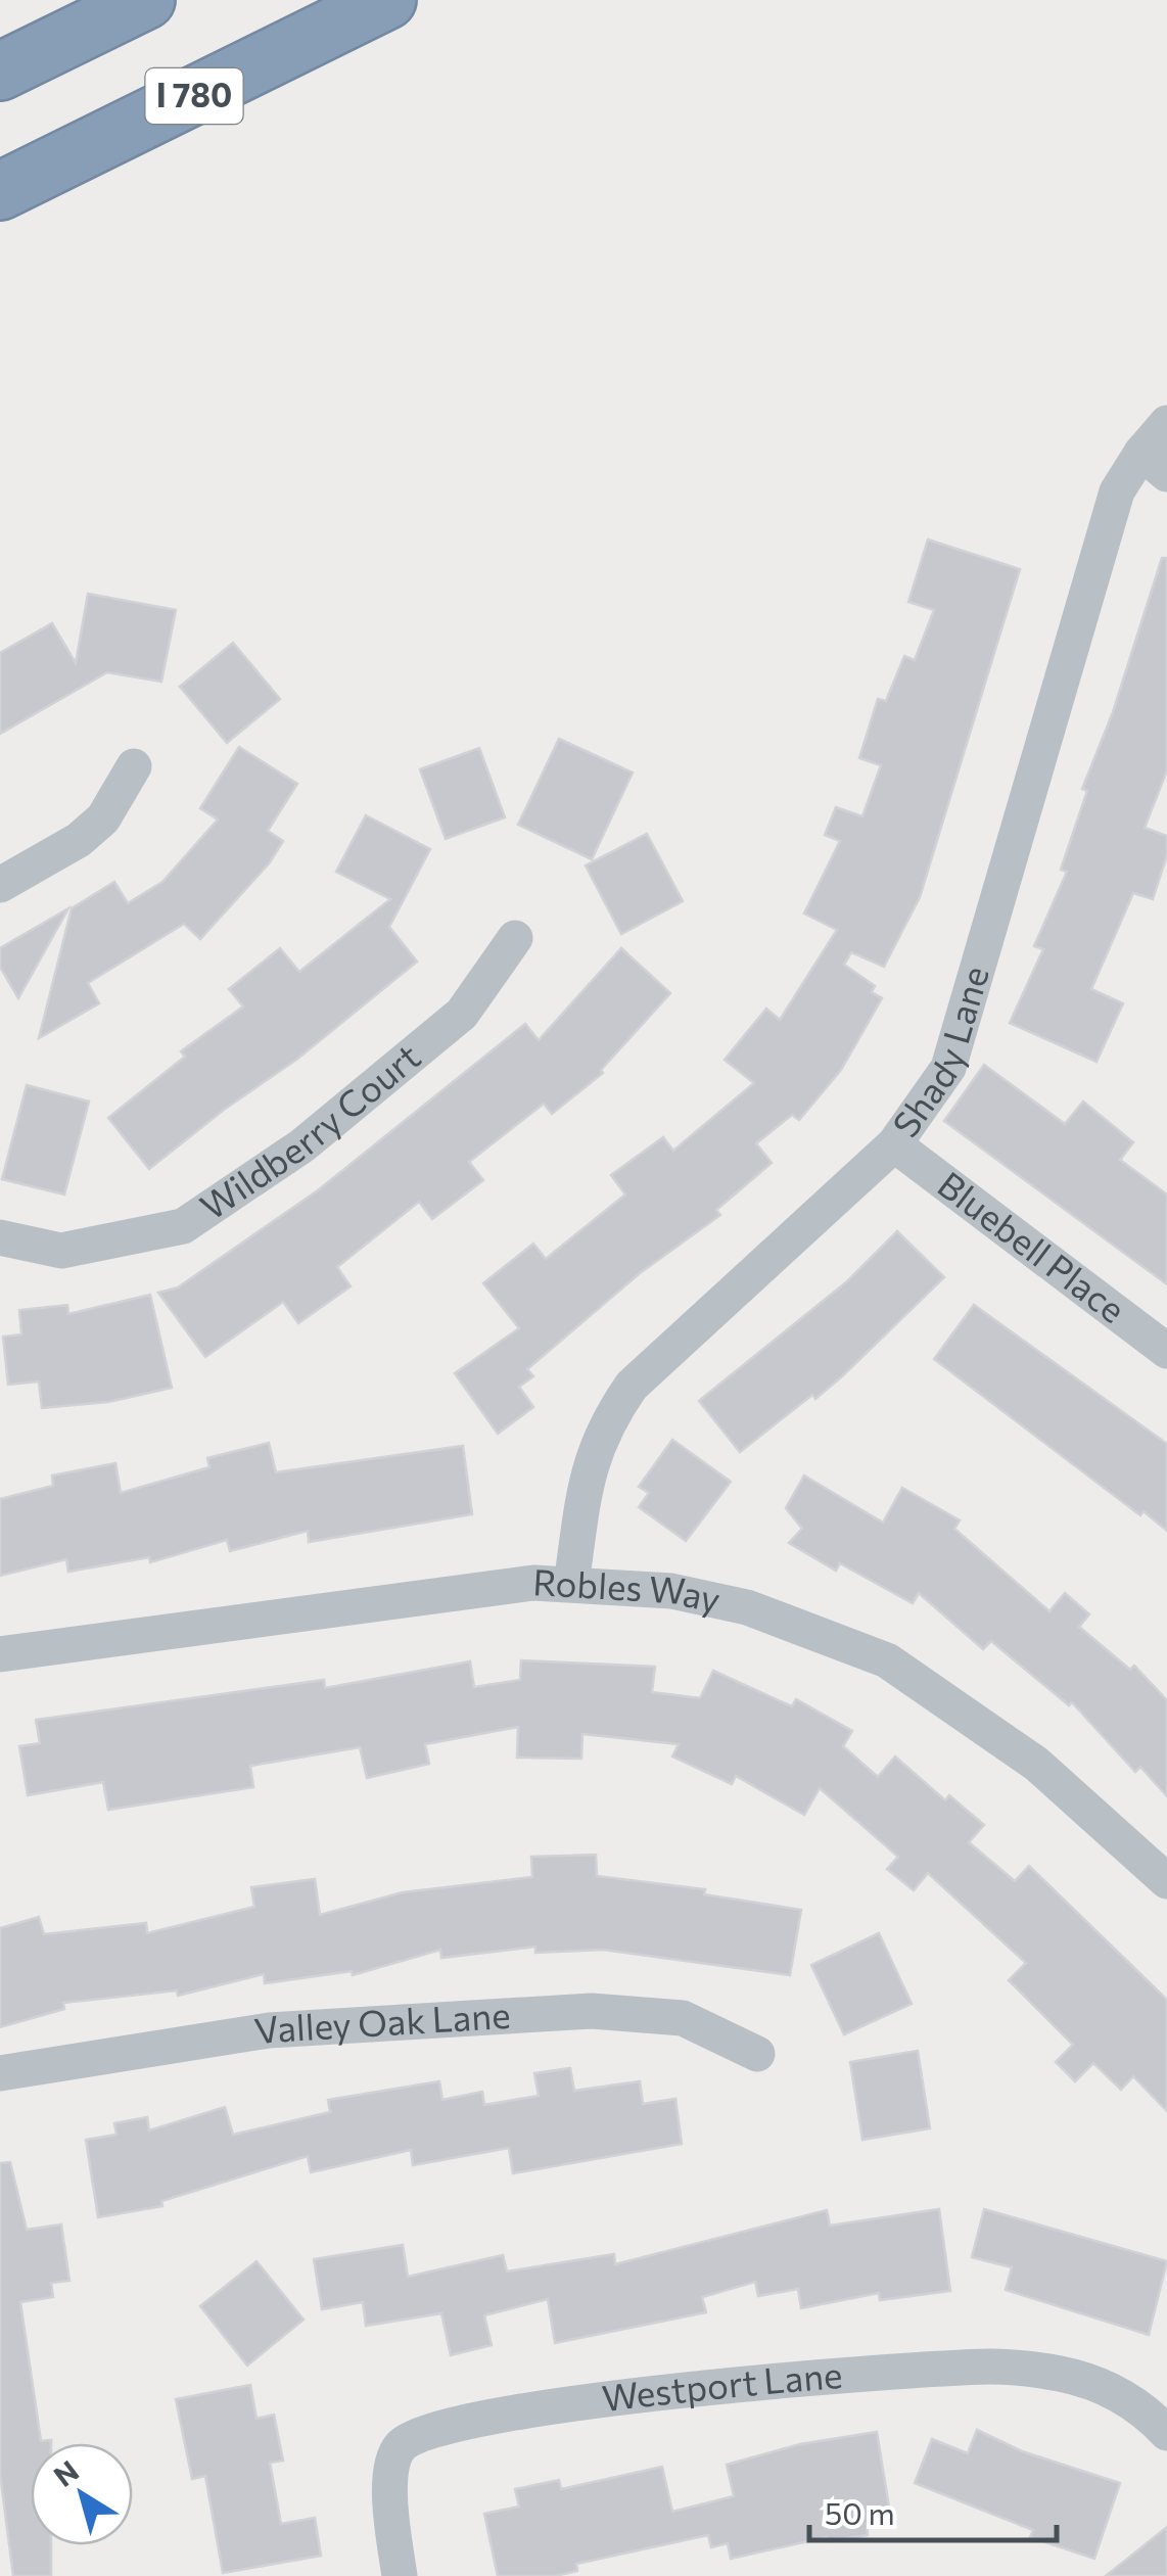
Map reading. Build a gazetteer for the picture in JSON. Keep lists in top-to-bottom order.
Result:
{
  "streets": {
    "highway": ["I 780"],
    "street": [
      "Shady Lane",
      "Wildberry Court",
      "Bluebell Place",
      "Robles Way",
      "Valley Oak Lane",
      "Westport Lane"
    ]
  },
  "crossings": [
    ["Shady Lane", "Bluebell Place"],
    ["Shady Lane", "Robles Way"]
  ],
  "scale_bar": "50 m",
  "north": "top left"
}
